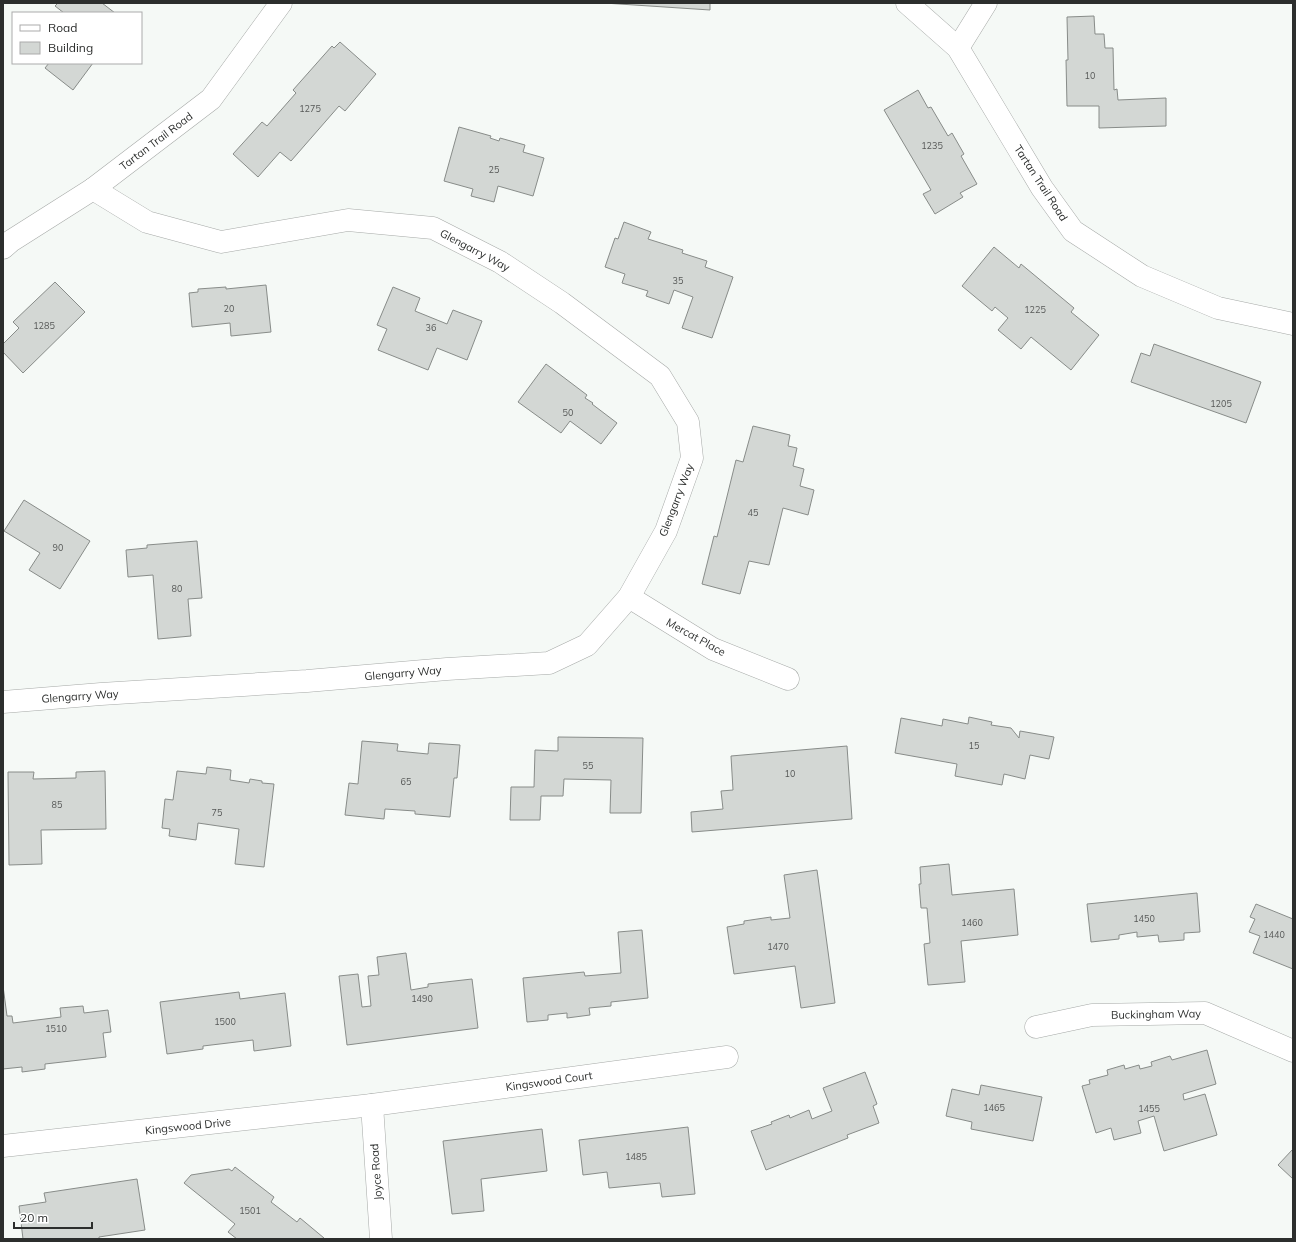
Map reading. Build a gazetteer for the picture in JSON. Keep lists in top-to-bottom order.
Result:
{
  "streets": {
    "street": [
      "Tartan Trail Road",
      "Glengarry Way",
      "Mercat Place",
      "Buckingham Way",
      "Kingswood Court",
      "Kingswood Drive",
      "Joyce Road"
    ]
  },
  "crossings": [
    ["Tartan Trail Road", "Glengarry Way"],
    ["Glengarry Way", "Mercat Place"],
    ["Kingswood Court", "Kingswood Drive"],
    ["Kingswood Court", "Joyce Road"],
    ["Kingswood Drive", "Joyce Road"]
  ],
  "house_numbers": [
    "10",
    "1275",
    "1235",
    "25",
    "35",
    "20",
    "1225",
    "1285",
    "36",
    "1205",
    "50",
    "45",
    "90",
    "80",
    "15",
    "55",
    "10",
    "65",
    "85",
    "75",
    "1450",
    "1460",
    "1440",
    "1470",
    "1490",
    "1500",
    "1510",
    "1465",
    "1455",
    "1485",
    "1501"
  ],
  "legend": ["Road", "Building"],
  "scale_bar": "20 m"
}
